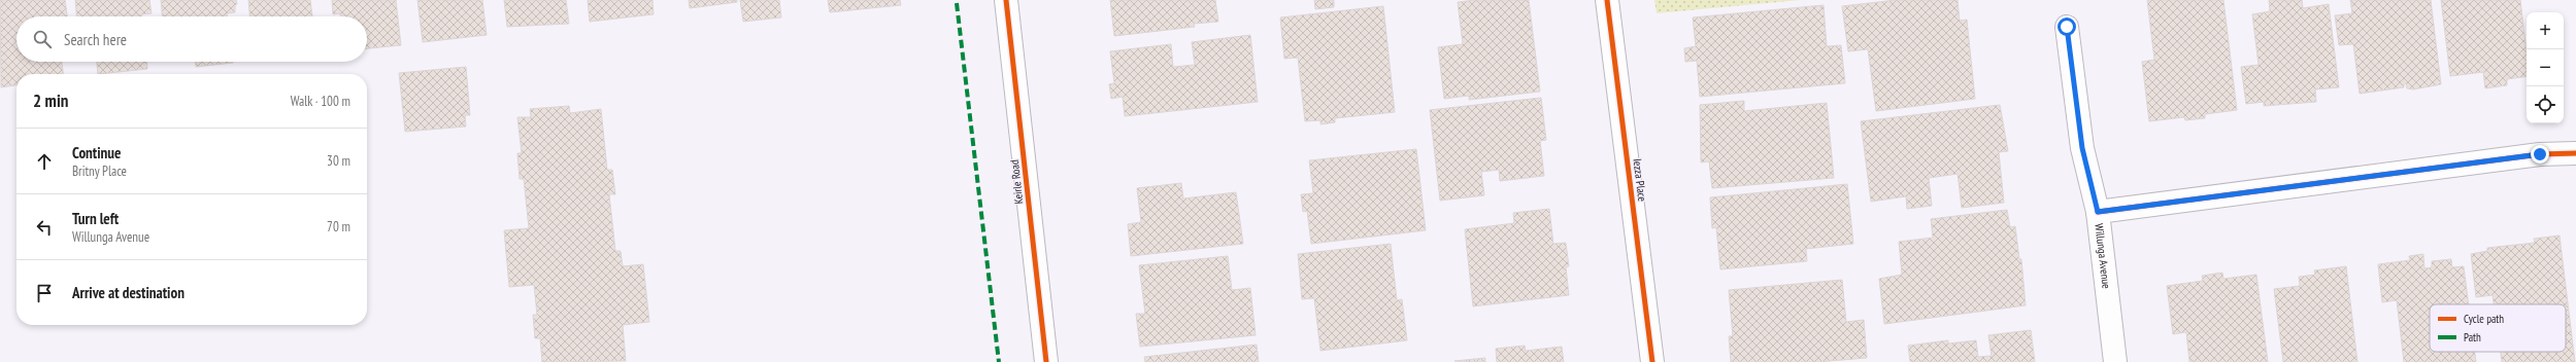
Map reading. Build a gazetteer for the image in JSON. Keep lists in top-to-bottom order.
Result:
{
  "streets": {
    "street": ["Iezza Place", "Keirle Road", "Willunga Avenue"]
  },
  "legend": ["Cycle path", "Path"],
  "page": {
    "map_buttons": ["+", "−"],
    "search": "Search here",
    "heading": ["2 min", "Walk · 100 m"],
    "list": [
      ["Continue", "Britny Place", "30 m"],
      ["Turn left", "Willunga Avenue", "70 m"],
      "Arrive at destination"
    ]
  }
}
